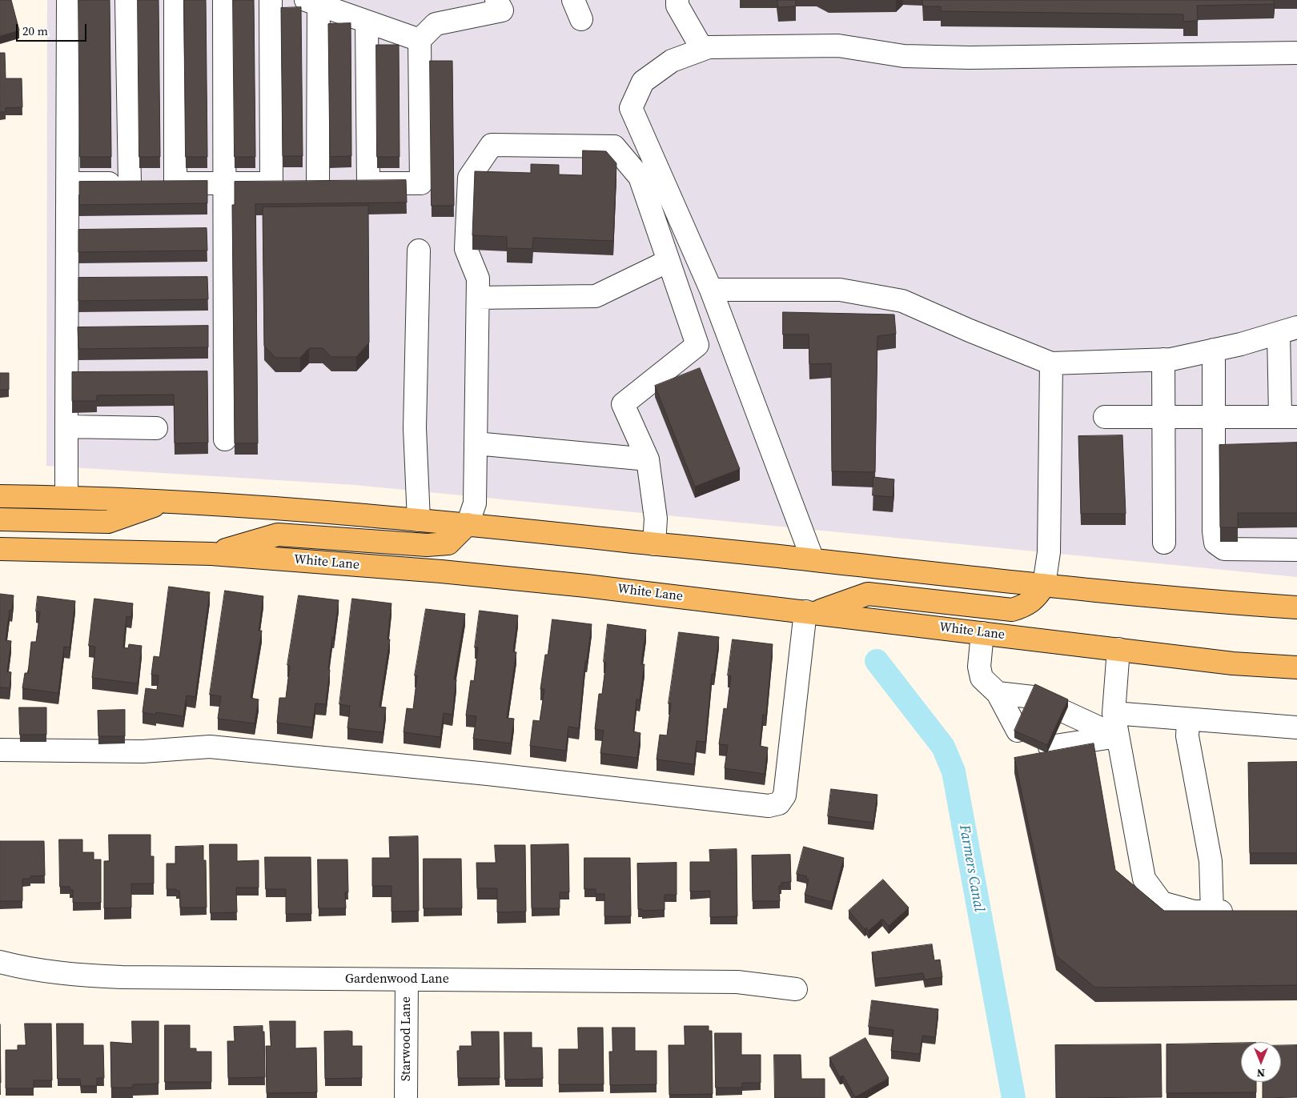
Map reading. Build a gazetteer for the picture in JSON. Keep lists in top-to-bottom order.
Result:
{
  "streets": {
    "main road": ["White Lane"],
    "street": ["Gardenwood Lane", "Starwood Lane"]
  },
  "crossings": [
    ["Gardenwood Lane", "Starwood Lane"]
  ],
  "water": ["Farmers Canal"],
  "scale_bar": "20 m",
  "north": "bottom"
}
